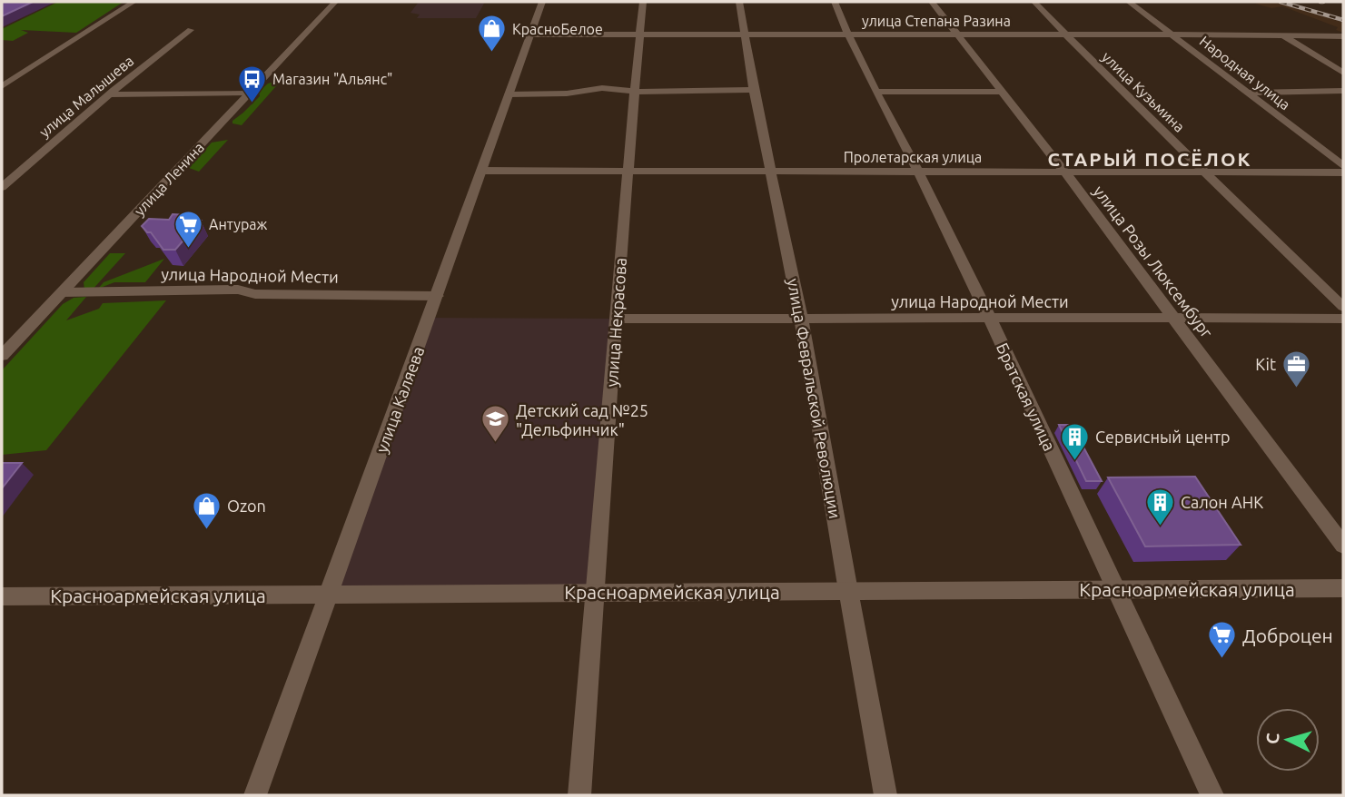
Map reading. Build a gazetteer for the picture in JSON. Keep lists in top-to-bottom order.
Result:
{
  "streets": {
    "street": [
      "улица Степана Разина",
      "Народная улица",
      "улица Кузьмина",
      "улица Малышева",
      "Пролетарская улица",
      "улица Ленина",
      "улица Розы Люксембург",
      "улица Народной Мести",
      "улица Некрасова",
      "Братская улица",
      "улица Февральской Революции",
      "улица Каляева",
      "Красноармейская улица"
    ]
  },
  "crossings": [
    ["улица Степана Разина", "Народная улица"],
    ["улица Степана Разина", "улица Кузьмина"],
    ["улица Степана Разина", "улица Розы Люксембург"],
    ["улица Степана Разина", "улица Некрасова"],
    ["улица Степана Разина", "Братская улица"],
    ["улица Степана Разина", "улица Февральской Революции"],
    ["улица Степана Разина", "улица Каляева"],
    ["улица Кузьмина", "Пролетарская улица"],
    ["Пролетарская улица", "улица Розы Люксембург"],
    ["Пролетарская улица", "улица Некрасова"],
    ["Пролетарская улица", "Братская улица"],
    ["Пролетарская улица", "улица Февральской Революции"],
    ["Пролетарская улица", "улица Каляева"],
    ["улица Ленина", "улица Народной Мести"],
    ["улица Розы Люксембург", "улица Народной Мести"],
    ["улица Народной Мести", "улица Некрасова"],
    ["улица Народной Мести", "Братская улица"],
    ["улица Народной Мести", "улица Февральской Революции"],
    ["улица Народной Мести", "улица Каляева"],
    ["улица Некрасова", "Красноармейская улица"],
    ["Братская улица", "Красноармейская улица"],
    ["улица Февральской Революции", "Красноармейская улица"],
    ["улица Каляева", "Красноармейская улица"]
  ],
  "districts": ["СТАРЫЙ ПОСЁЛОК"],
  "places": {
    "shop": ["КрасноБелое", "Ozon"],
    "bus stop": ["Магазин \"Альянс\""],
    "supermarket": ["Антураж", "Доброцен"],
    "office": ["Kit"],
    "school or university": ["Детский сад №25 \"Дельфинчик\""],
    "building": ["Сервисный центр", "Салон АНК"]
  },
  "north": "left"
}
